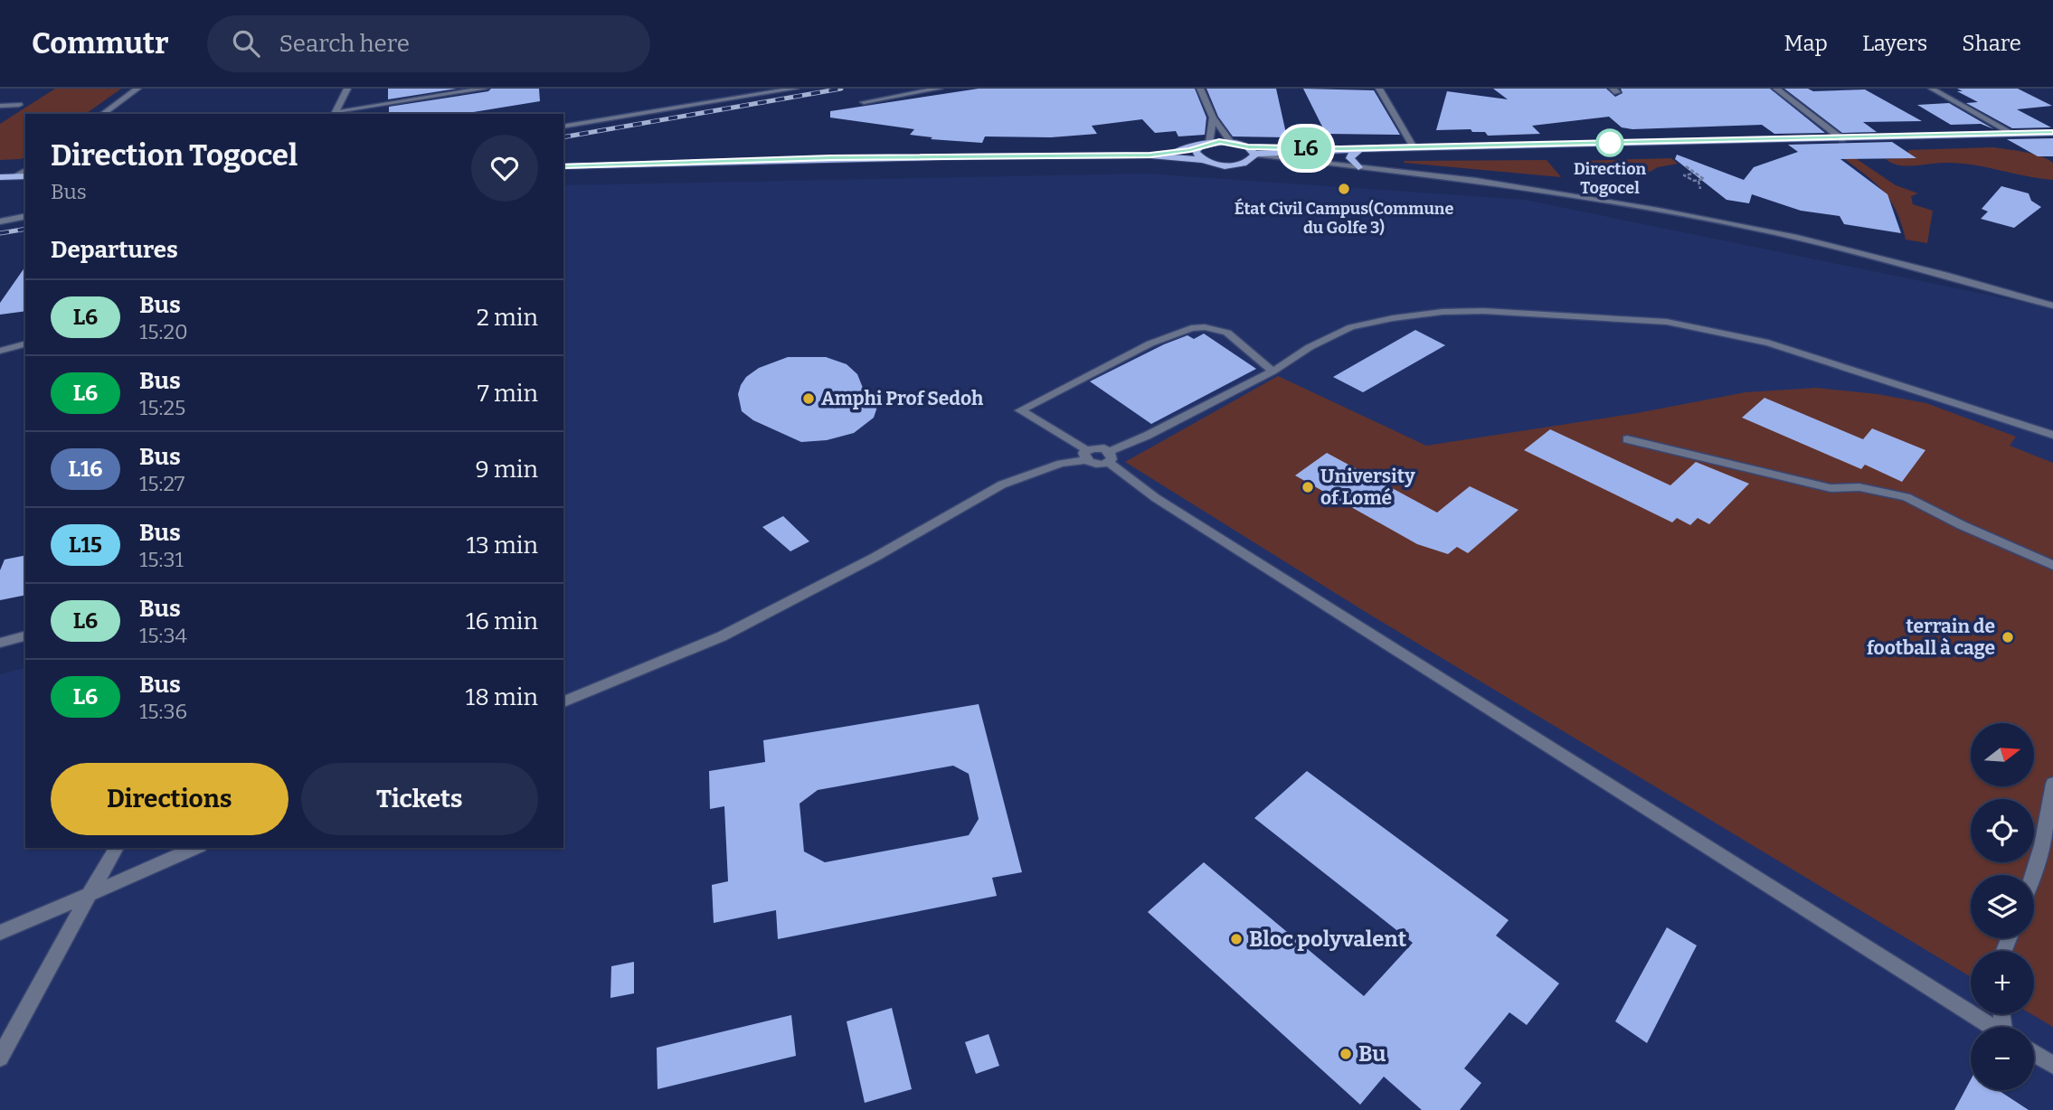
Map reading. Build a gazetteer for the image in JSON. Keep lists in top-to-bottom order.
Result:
{
  "places": [
    "Direction Togocel",
    "État Civil Campus(Commune du Golfe 3)",
    "Amphi Prof Sedoh",
    "University of Lomé",
    "terrain de football à cage",
    "Bloc polyvalent",
    "Bu"
  ],
  "lines": ["bus line L6"],
  "north": "right",
  "page": {
    "header": "Commutr",
    "search": "Search here",
    "nav": ["Map", "Layers", "Share"],
    "on_map": "L6",
    "heading": [
      ["Direction Togocel", "Bus"],
      "Departures"
    ],
    "list": [
      {
        "mark": "L6",
        "name": "Bus",
        "note": "15:20",
        "value": "2 min"
      },
      {
        "mark": "L6",
        "name": "Bus",
        "note": "15:25",
        "value": "7 min"
      },
      {
        "mark": "L16",
        "name": "Bus",
        "note": "15:27",
        "value": "9 min"
      },
      {
        "mark": "L15",
        "name": "Bus",
        "note": "15:31",
        "value": "13 min"
      },
      {
        "mark": "L6",
        "name": "Bus",
        "note": "15:34",
        "value": "16 min"
      },
      {
        "mark": "L6",
        "name": "Bus",
        "note": "15:36",
        "value": "18 min"
      }
    ],
    "map_buttons": ["+", "−"],
    "buttons": ["Directions", "Tickets"]
  }
}
